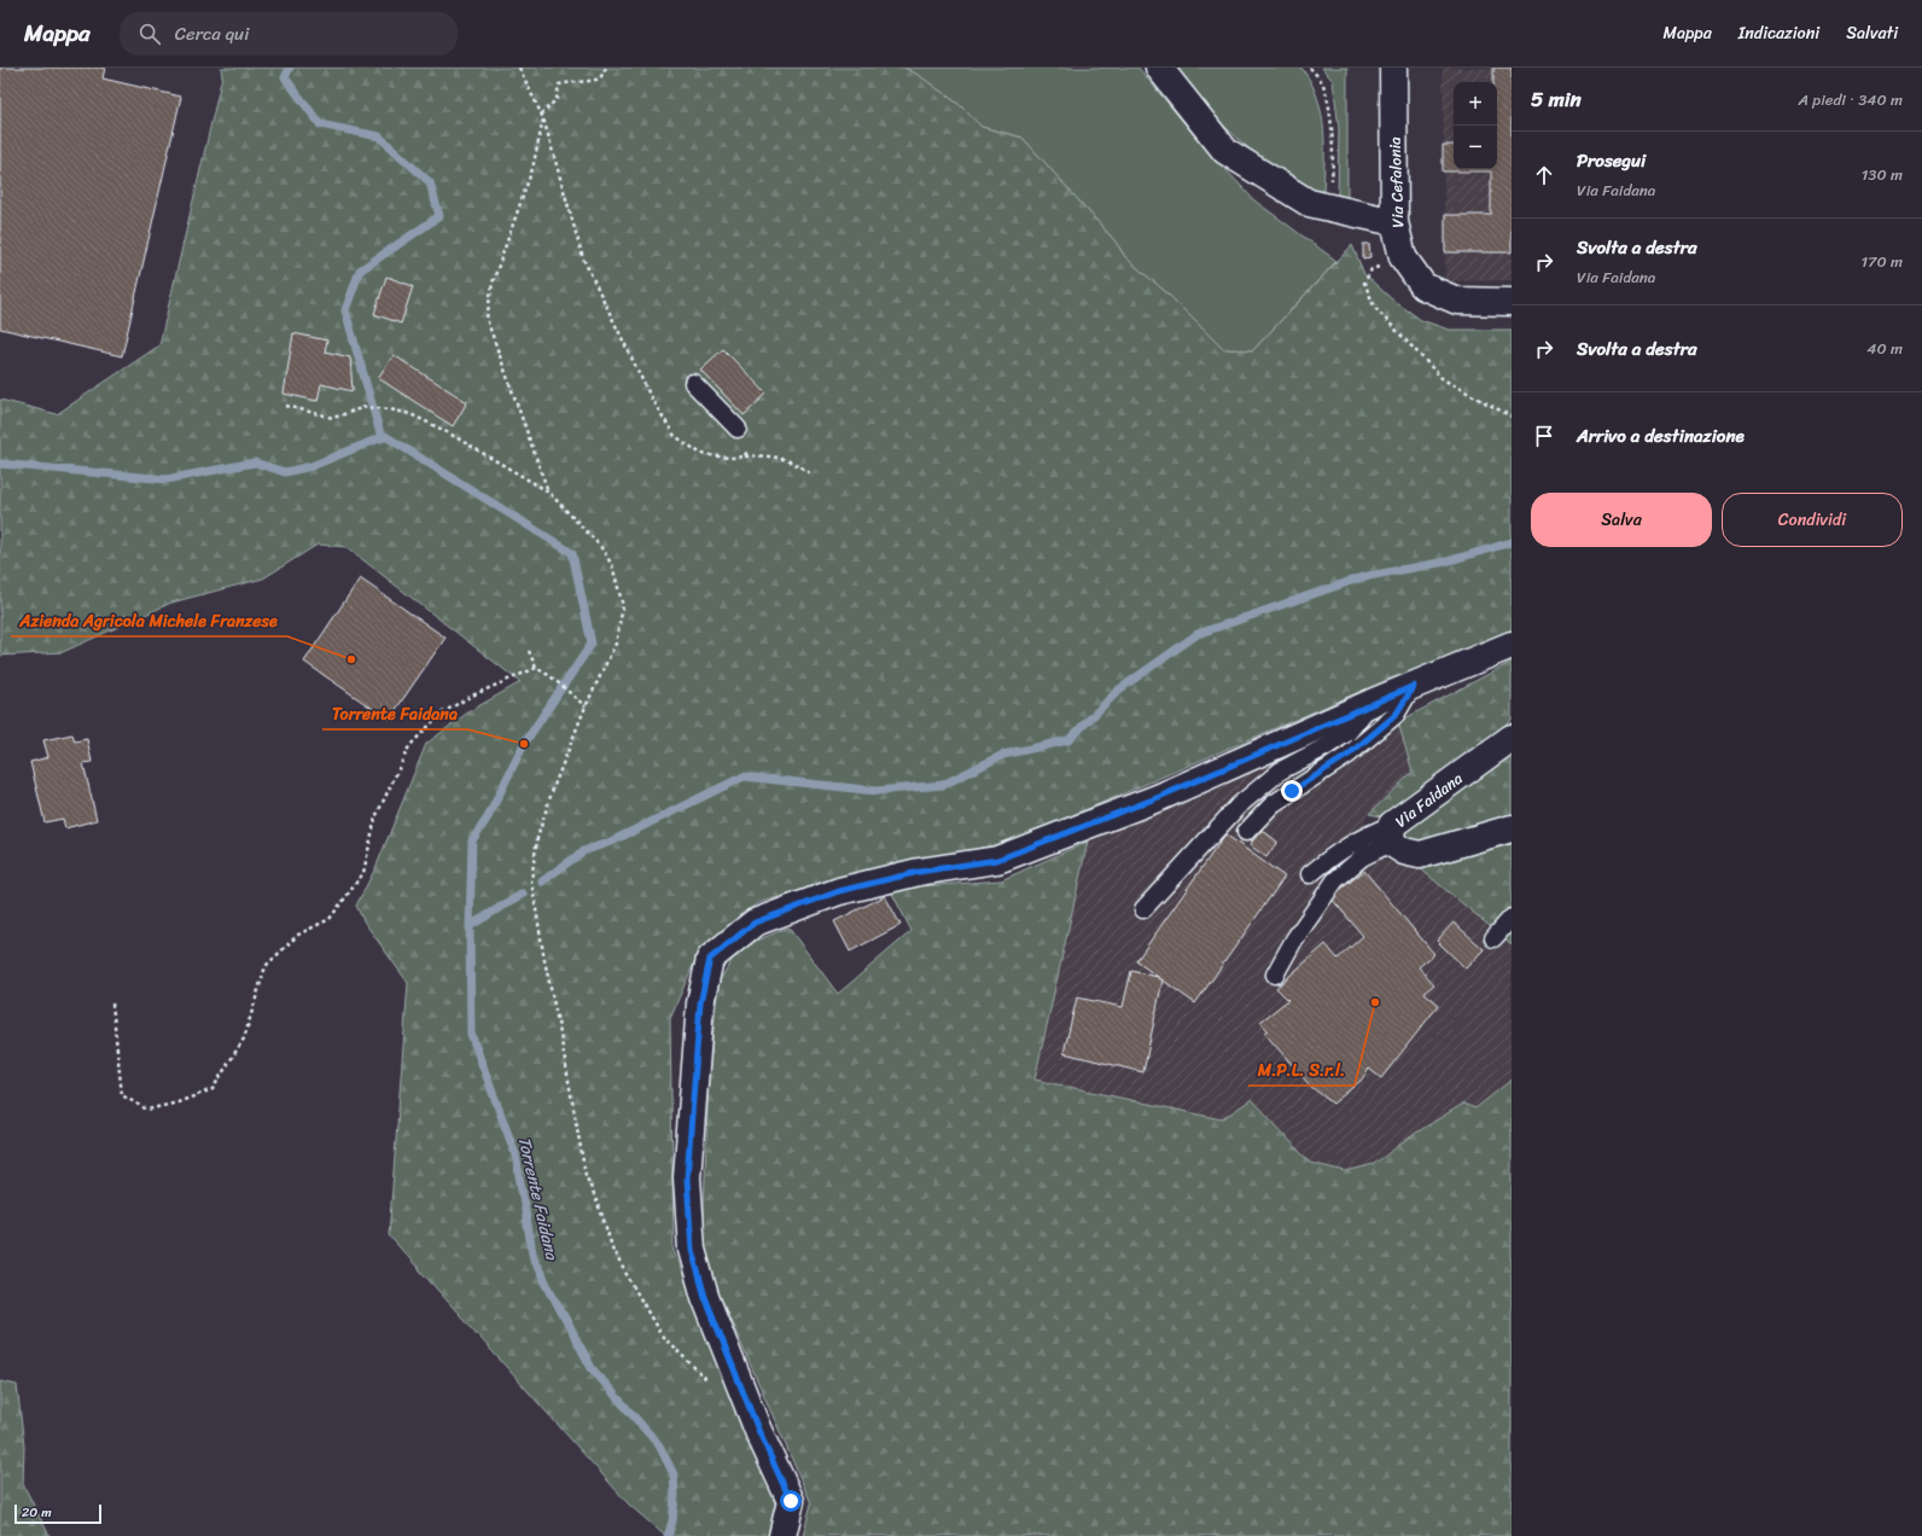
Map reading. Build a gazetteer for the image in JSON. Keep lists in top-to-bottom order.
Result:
{
  "streets": {
    "street": ["Via Cefalonia", "Via Faidana"]
  },
  "water": ["Torrente Faidana"],
  "places": ["Azienda Agricola Michele Franzese", "Torrente Faidana", "M.P.L. S.r.l."],
  "scale_bar": "20 m",
  "page": {
    "header": "Mappa",
    "search": "Cerca qui",
    "nav": ["Mappa", "Indicazioni", "Salvati"],
    "heading": ["5 min", "A piedi · 340 m"],
    "map_buttons": ["+", "−"],
    "list": [
      ["Prosegui", "Via Faidana", "130 m"],
      ["Svolta a destra", "Via Faidana", "170 m"],
      ["Svolta a destra", "40 m"],
      "Arrivo a destinazione"
    ],
    "buttons": ["Salva", "Condividi"],
    "scale": "20 m"
  }
}
